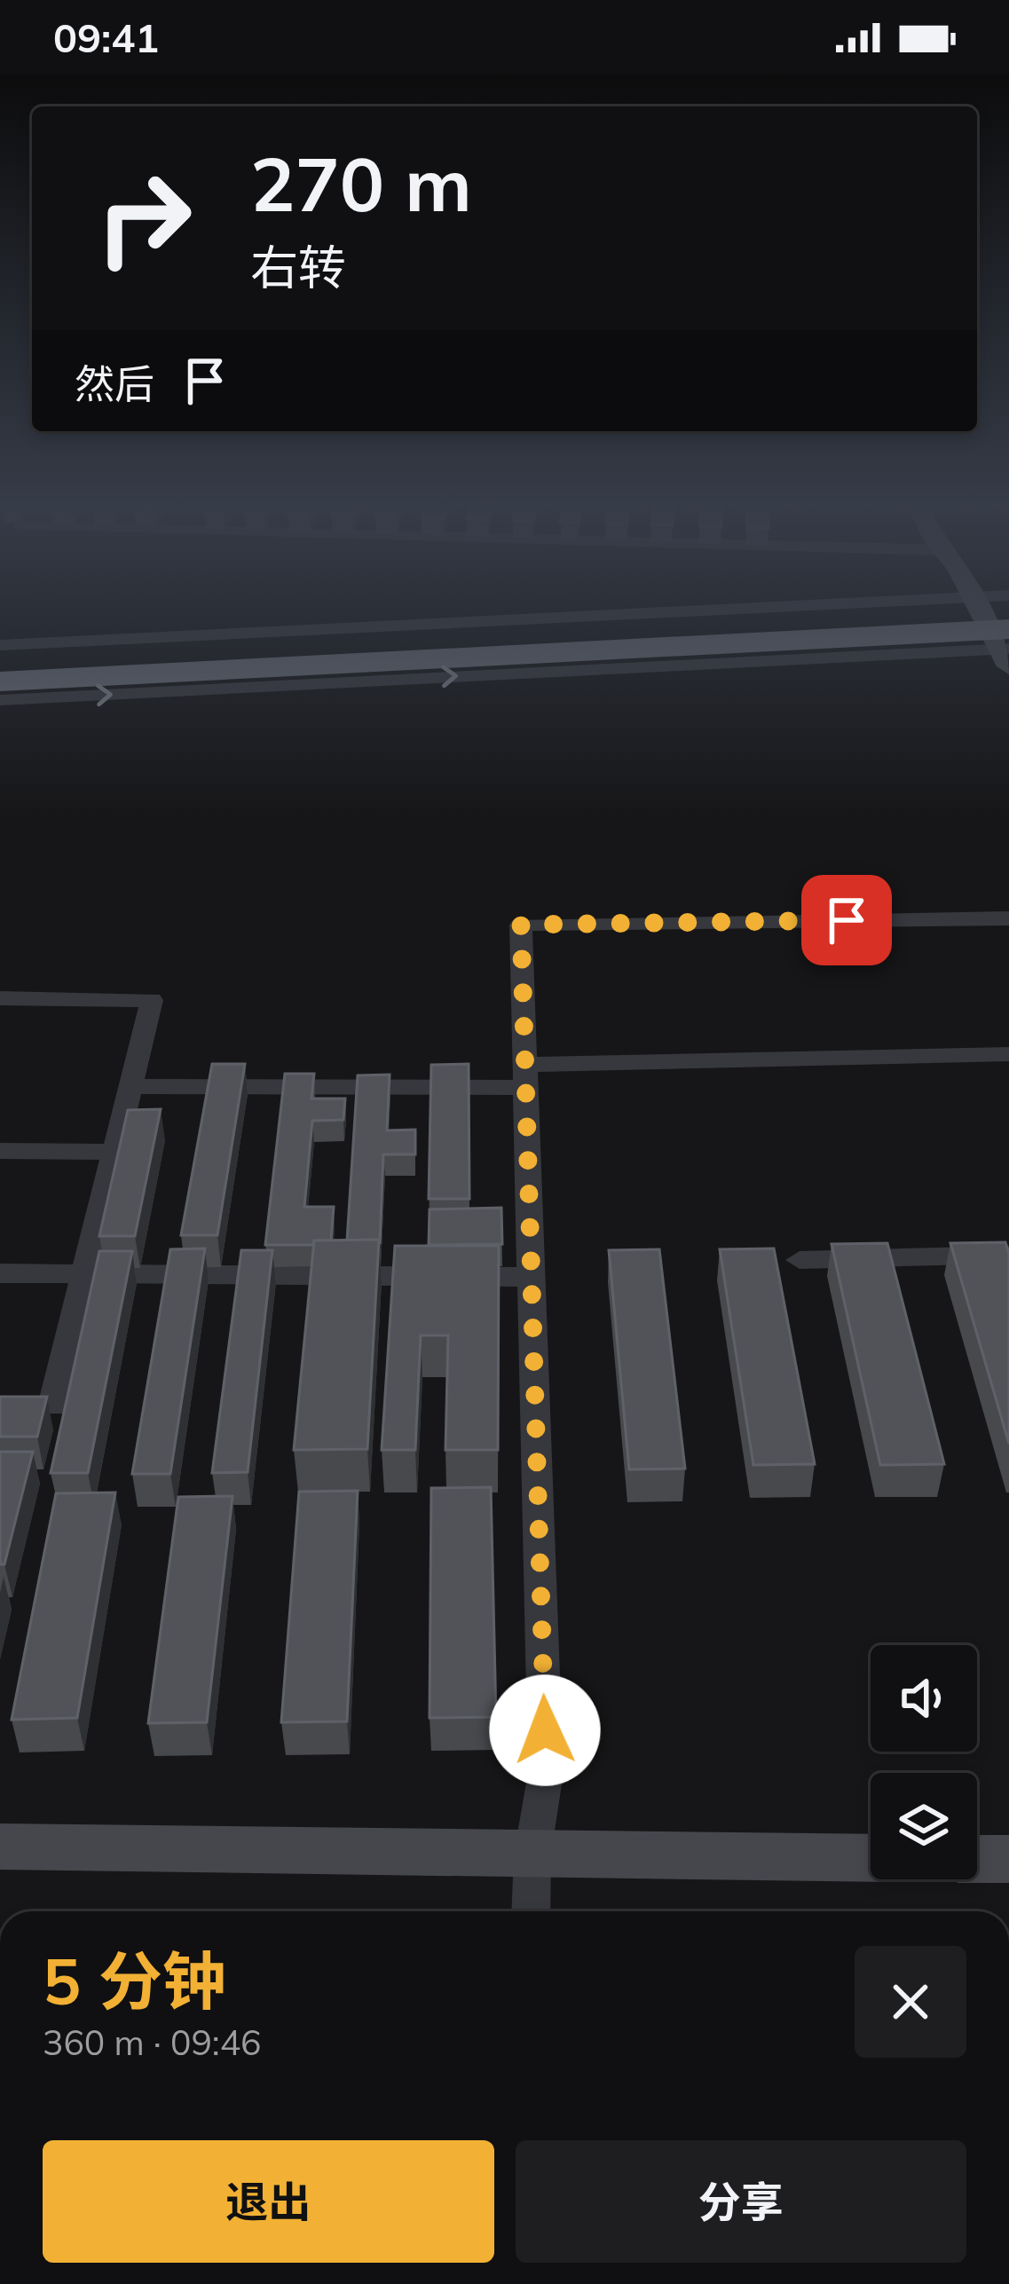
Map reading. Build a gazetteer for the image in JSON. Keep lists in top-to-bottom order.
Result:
{
  "page": {
    "status": "09:41",
    "turn": ["270 m", "右转"],
    "then": "然后",
    "heading": ["5 分钟", "360 m · 09:46"],
    "buttons": ["退出", "分享"]
  }
}
